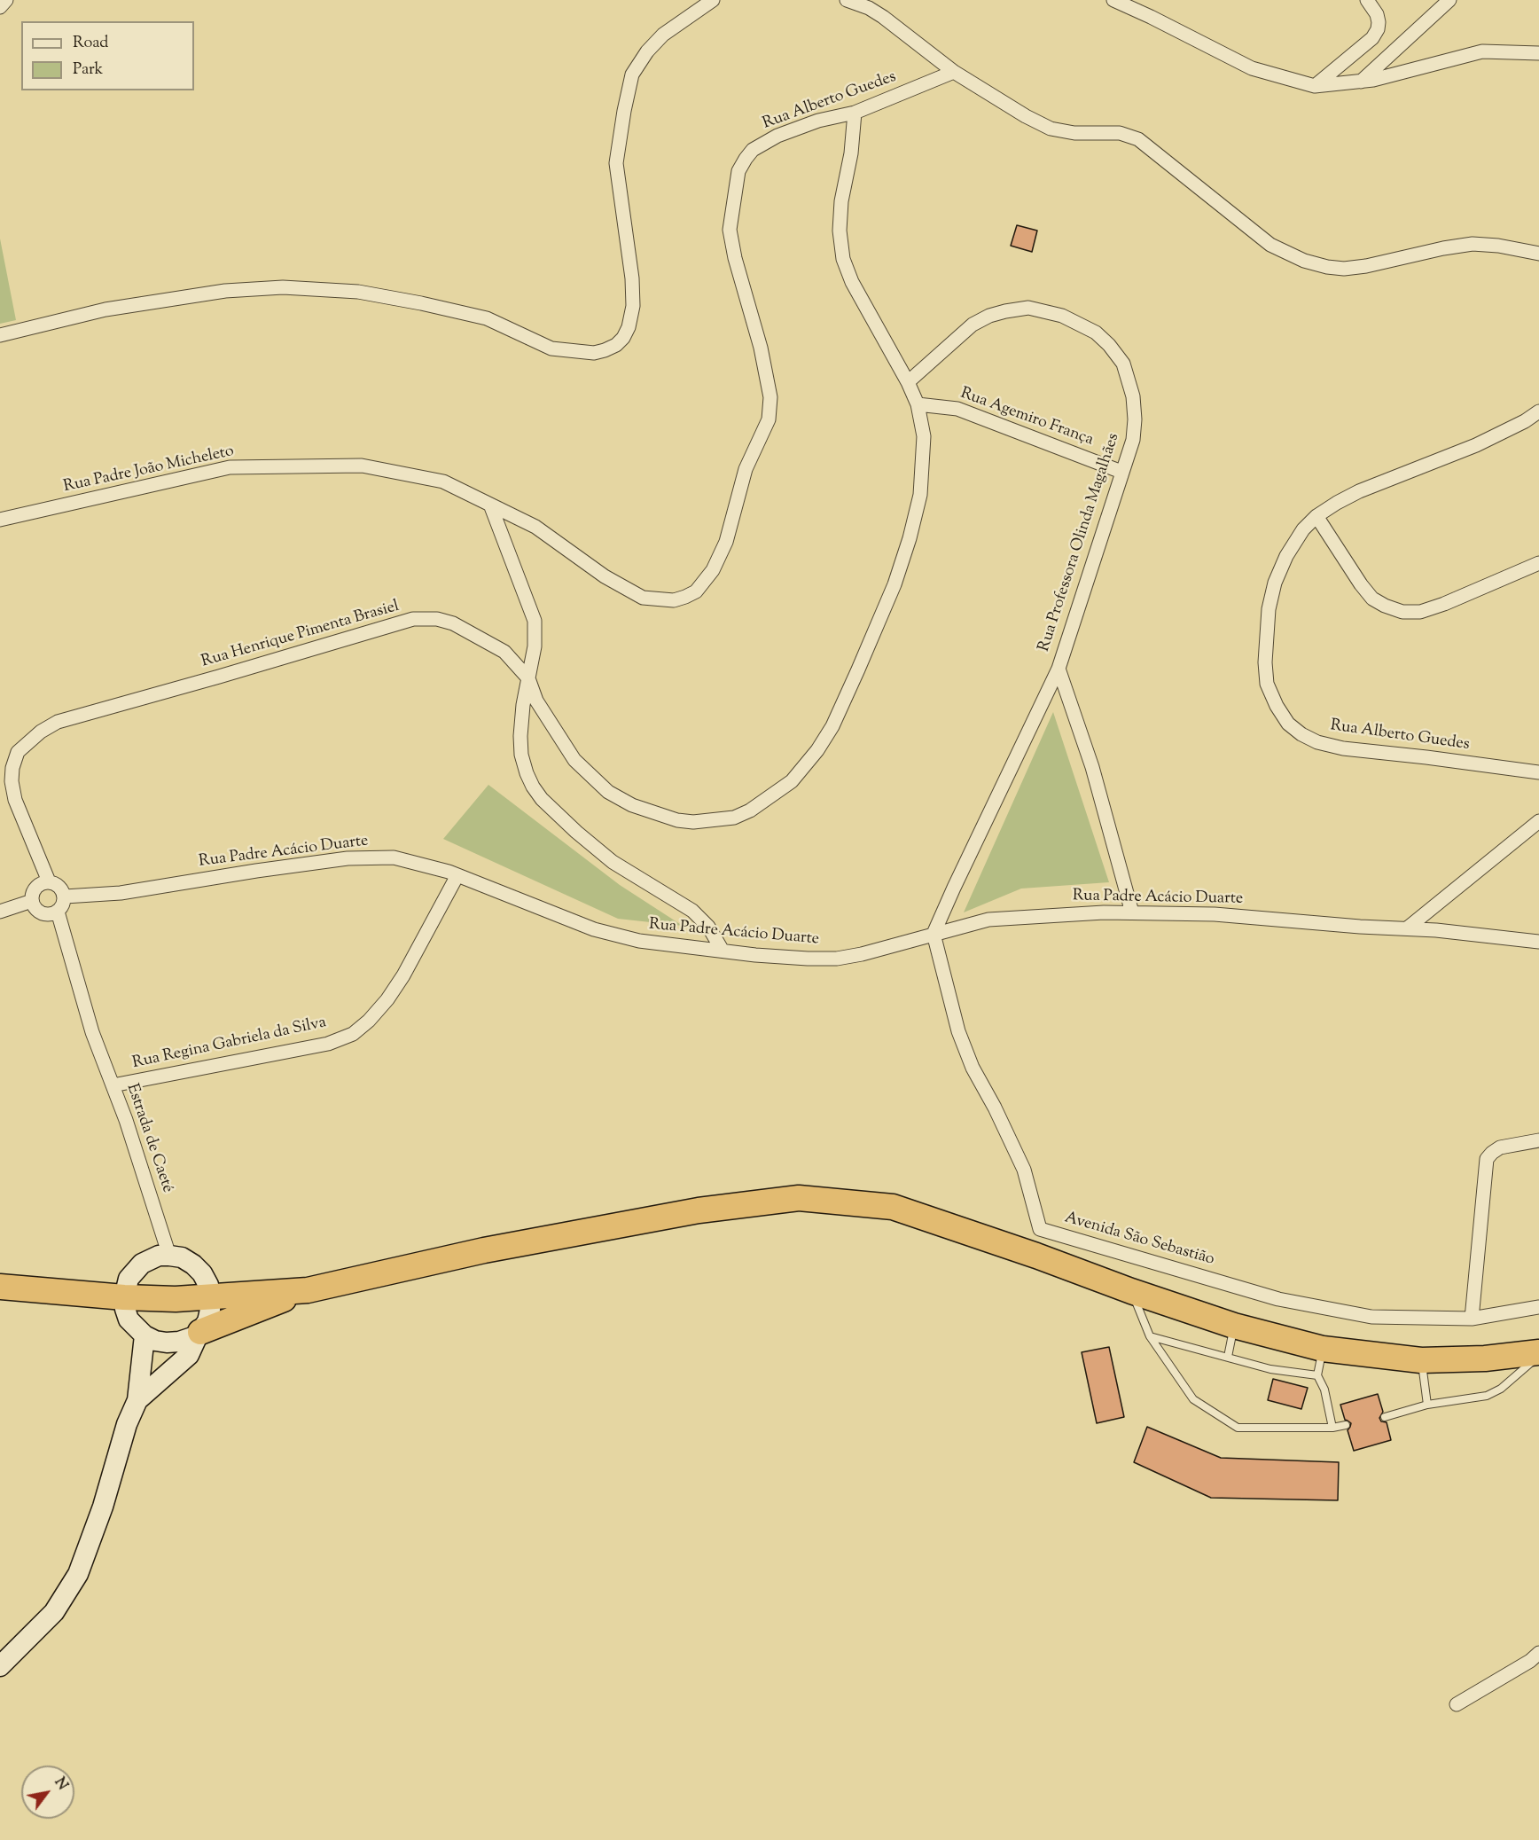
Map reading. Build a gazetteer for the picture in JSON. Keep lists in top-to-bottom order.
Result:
{
  "streets": {
    "street": [
      "Rua Alberto Guedes",
      "Rua Agemiro França",
      "Rua Padre João Micheleto",
      "Rua Professora Olinda Magalhães",
      "Rua Henrique Pimenta Brasiel",
      "Rua Padre Acácio Duarte",
      "Rua Regina Gabriela da Silva",
      "Estrada de Caeté",
      "Avenida São Sebastião"
    ]
  },
  "crossings": [
    ["Rua Alberto Guedes", "Rua Padre João Micheleto"],
    ["Rua Alberto Guedes", "Rua Henrique Pimenta Brasiel"],
    ["Rua Agemiro França", "Rua Professora Olinda Magalhães"],
    ["Rua Agemiro França", "Rua Henrique Pimenta Brasiel"],
    ["Rua Professora Olinda Magalhães", "Rua Henrique Pimenta Brasiel"],
    ["Rua Professora Olinda Magalhães", "Rua Padre Acácio Duarte"],
    ["Rua Professora Olinda Magalhães", "Avenida São Sebastião"],
    ["Rua Henrique Pimenta Brasiel", "Rua Padre Acácio Duarte"],
    ["Rua Henrique Pimenta Brasiel", "Estrada de Caeté"],
    ["Rua Padre Acácio Duarte", "Rua Regina Gabriela da Silva"],
    ["Rua Padre Acácio Duarte", "Estrada de Caeté"],
    ["Rua Padre Acácio Duarte", "Avenida São Sebastião"],
    ["Rua Regina Gabriela da Silva", "Estrada de Caeté"]
  ],
  "legend": ["Road", "Park"],
  "north": "top right"
}
